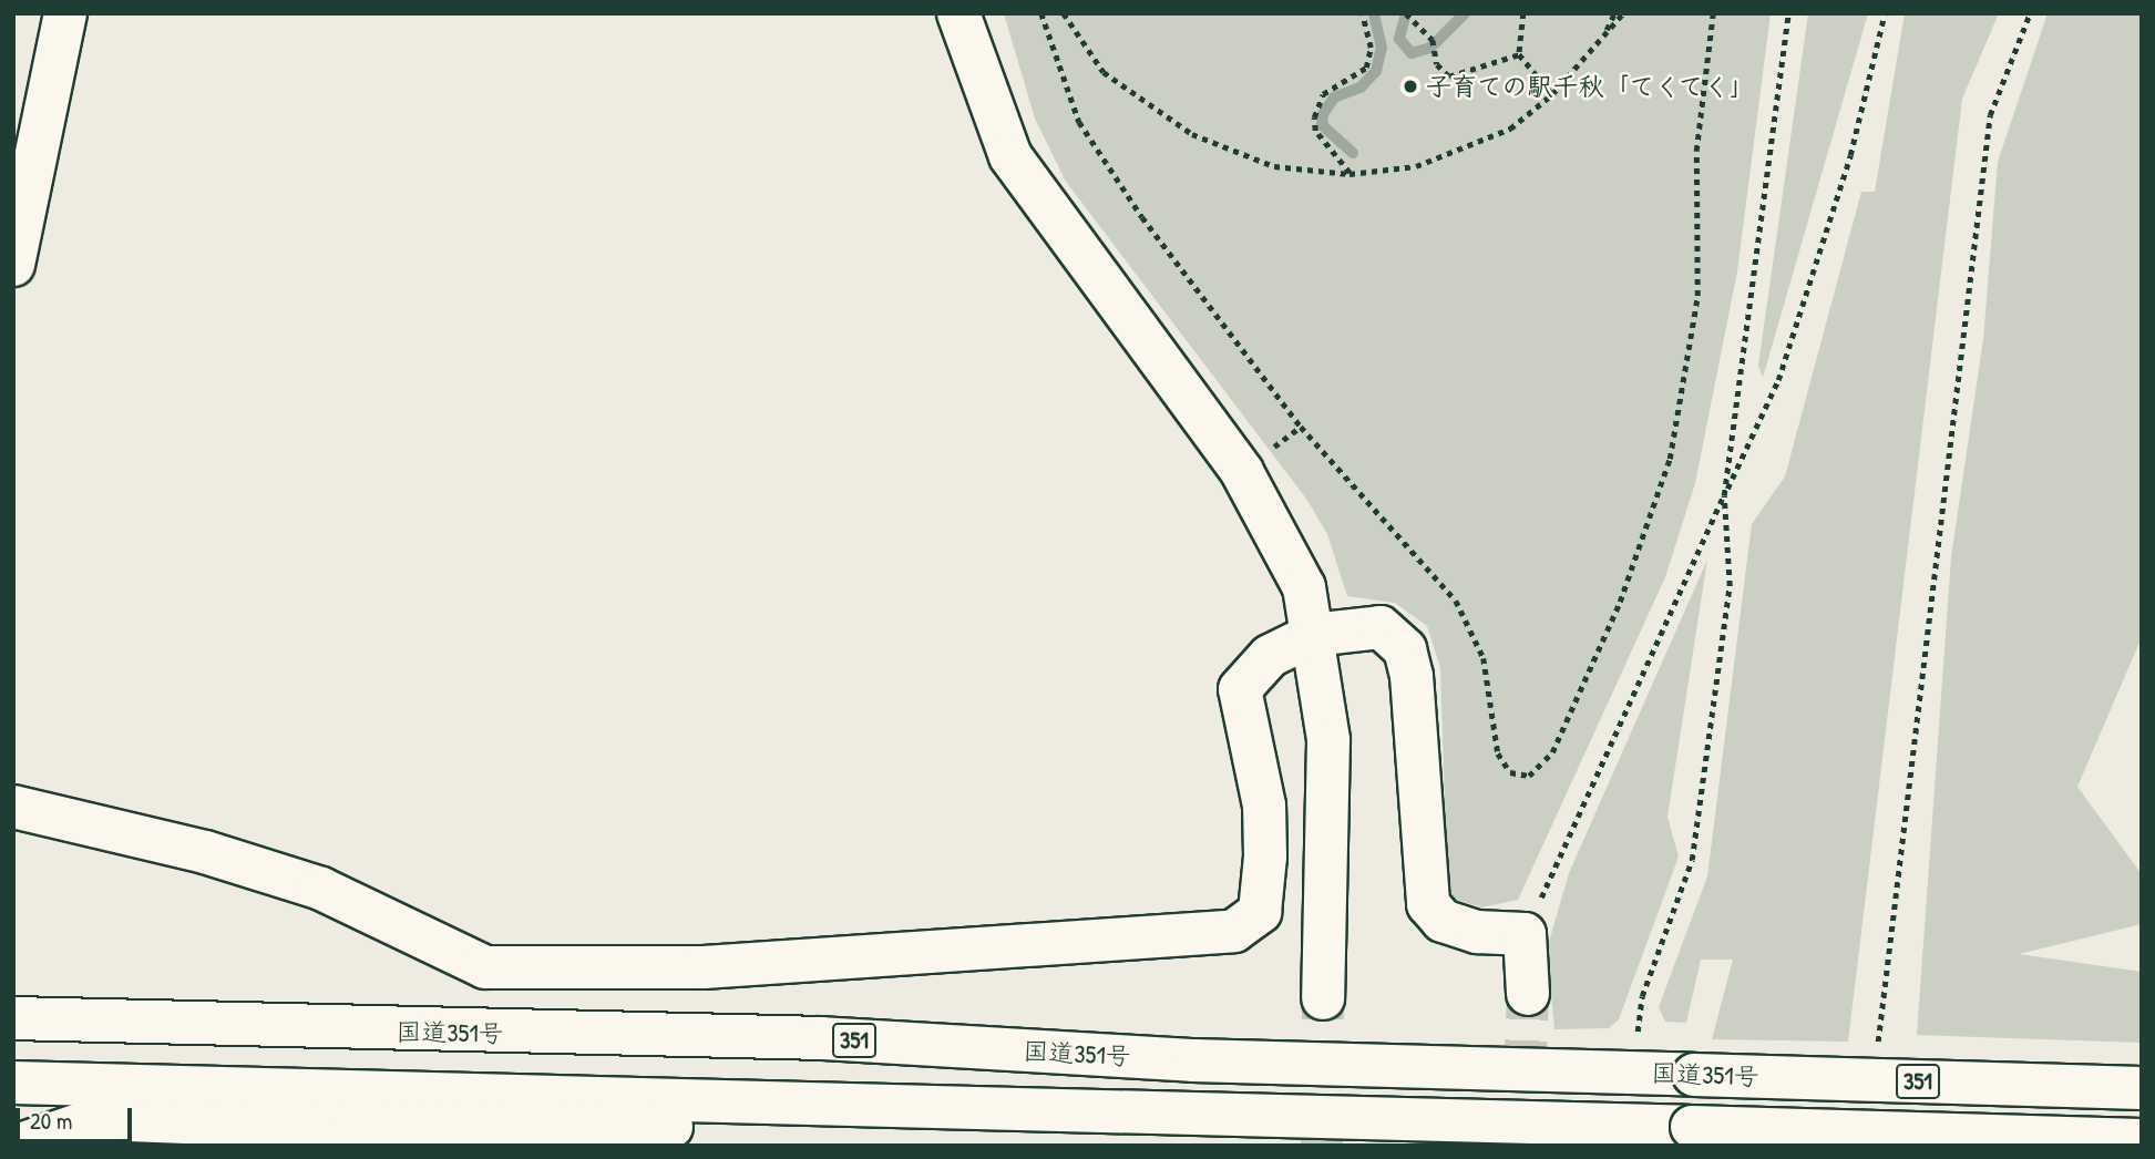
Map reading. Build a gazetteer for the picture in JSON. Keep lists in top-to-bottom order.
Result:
{
  "streets": {
    "main road": ["国道351号", "351"]
  },
  "places": ["子育ての駅千秋「てくてく」"],
  "scale_bar": "20 m"
}
